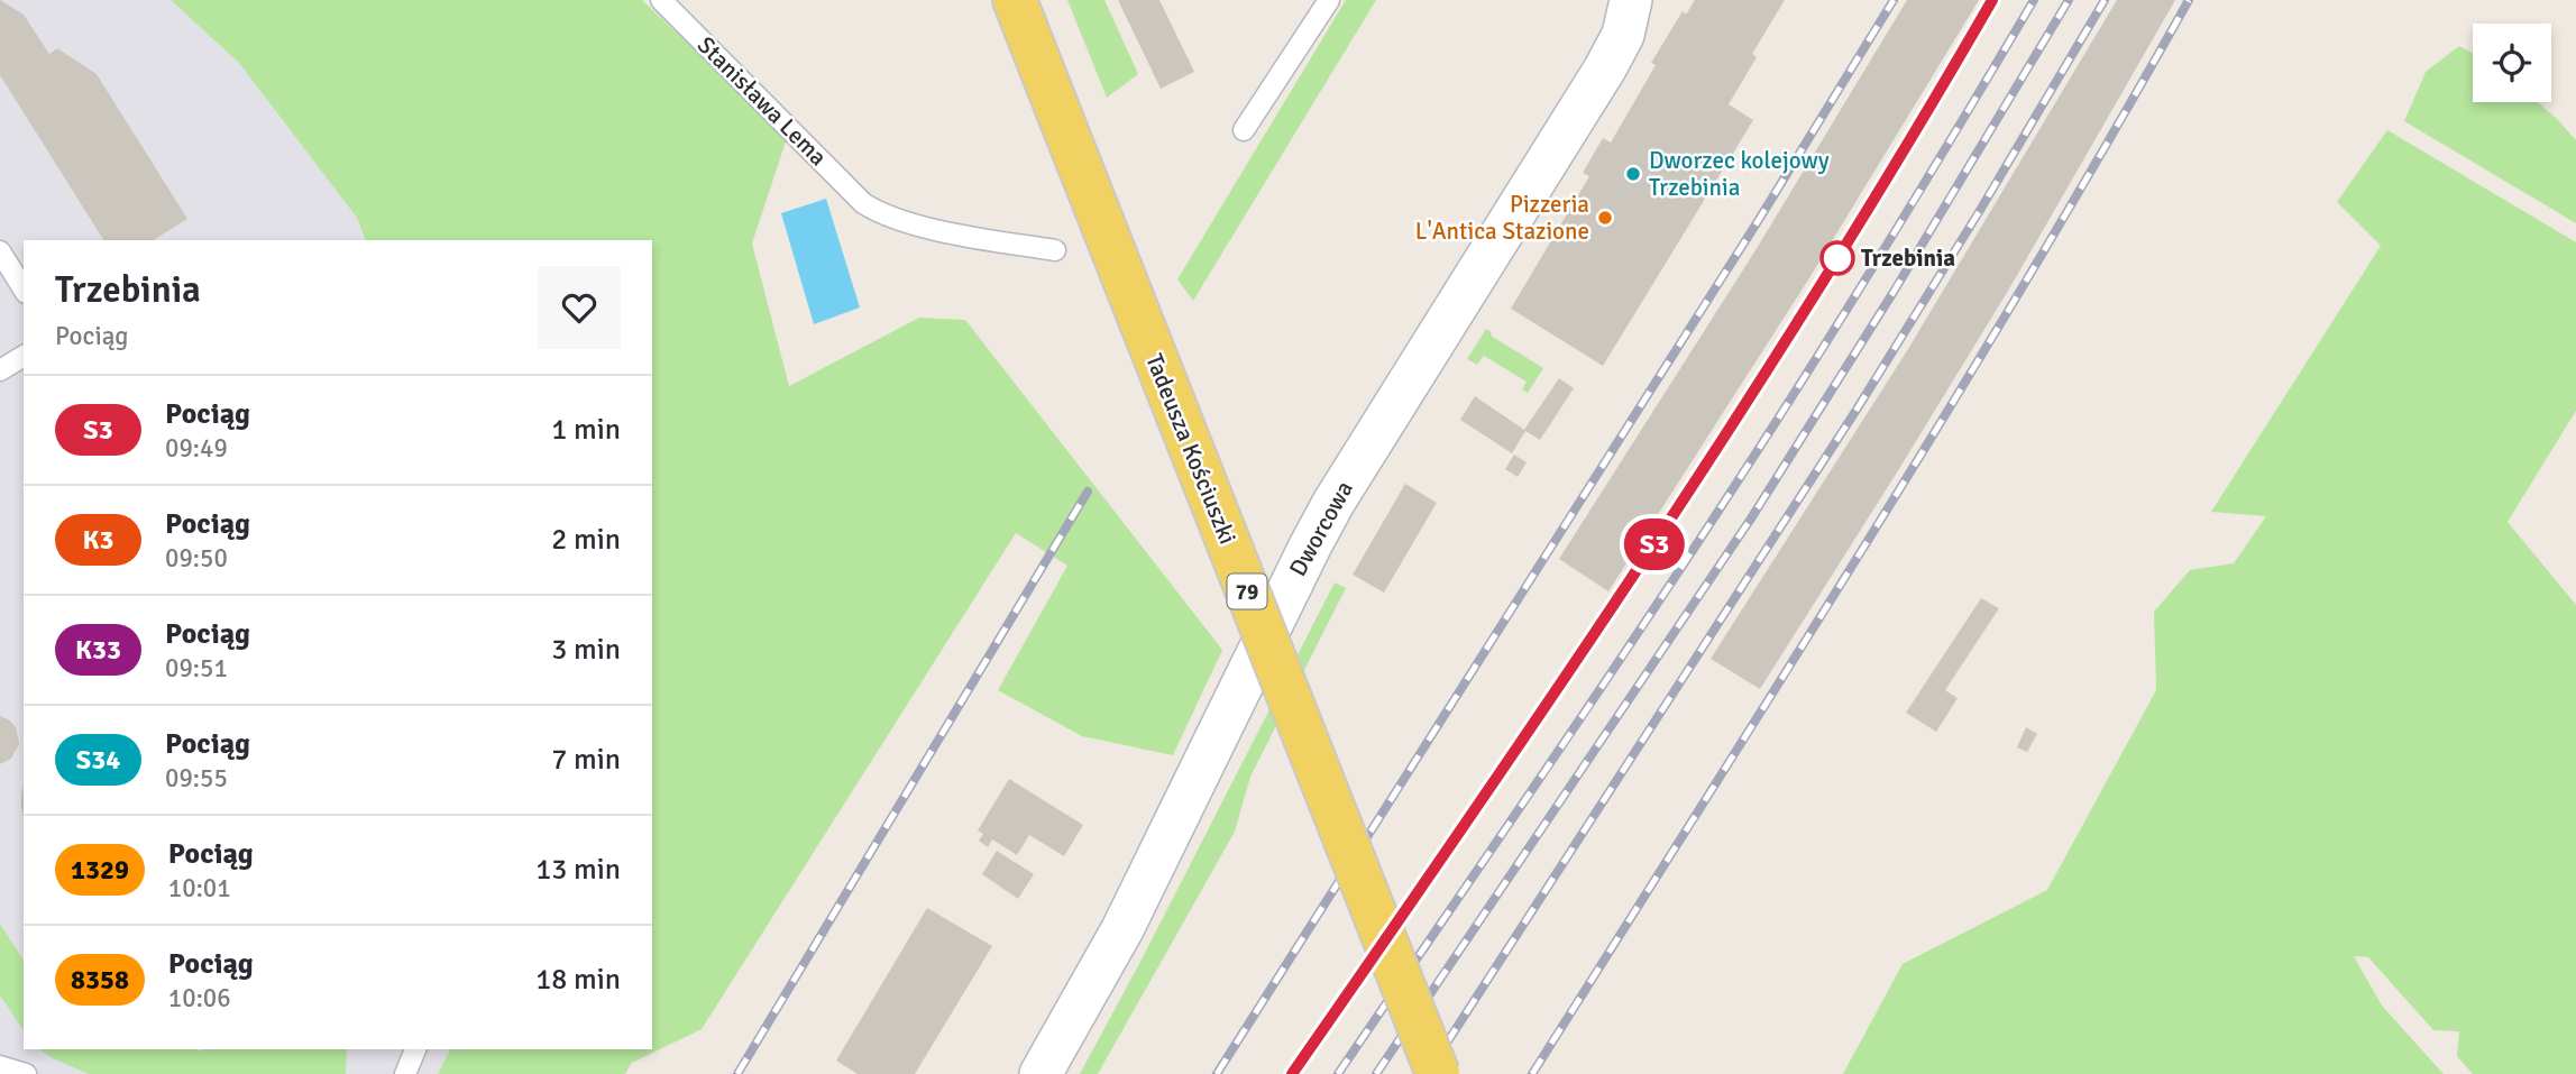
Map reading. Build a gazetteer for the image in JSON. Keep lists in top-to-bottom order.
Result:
{
  "streets": {
    "main road": ["Tadeusza Kościuszki", "79"],
    "street": ["Dworcowa"],
    "lane": ["Stanisława Lema"]
  },
  "places": ["Dworzec kolejowy Trzebinia", "Pizzeria L'Antica Stazione", "Trzebinia"],
  "page": {
    "on_map": "S3",
    "heading": ["Trzebinia", "Pociąg"],
    "list": [
      {
        "mark": "S3",
        "name": "Pociąg",
        "note": "09:49",
        "value": "1 min"
      },
      {
        "mark": "K3",
        "name": "Pociąg",
        "note": "09:50",
        "value": "2 min"
      },
      {
        "mark": "K33",
        "name": "Pociąg",
        "note": "09:51",
        "value": "3 min"
      },
      {
        "mark": "S34",
        "name": "Pociąg",
        "note": "09:55",
        "value": "7 min"
      },
      {
        "mark": "1329",
        "name": "Pociąg",
        "note": "10:01",
        "value": "13 min"
      },
      {
        "mark": "8358",
        "name": "Pociąg",
        "note": "10:06",
        "value": "18 min"
      }
    ]
  }
}
